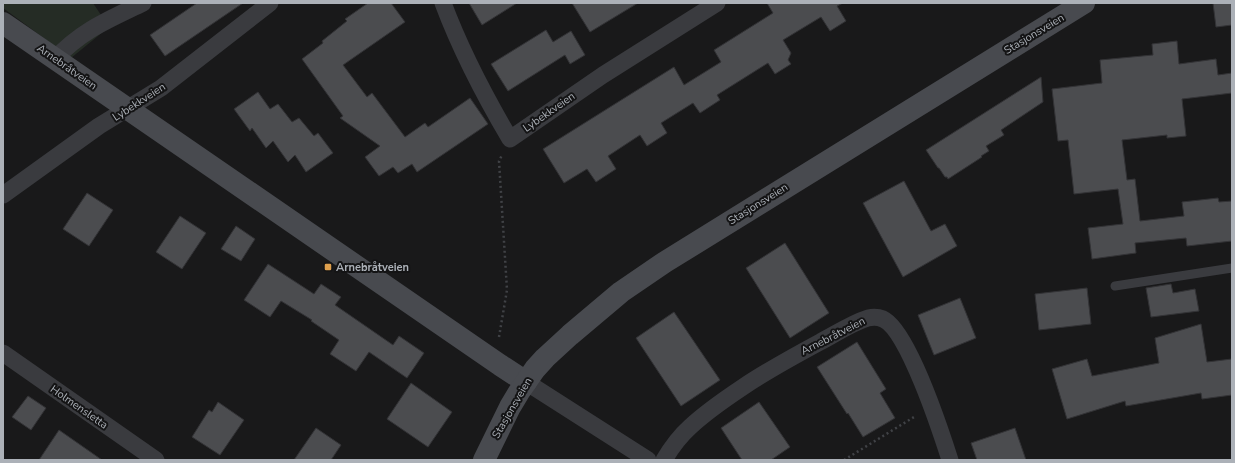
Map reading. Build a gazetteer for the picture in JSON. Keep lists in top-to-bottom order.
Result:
{
  "streets": {
    "street": [
      "Stasjonsveien",
      "Arnebråtveien",
      "Lybekkveien",
      "Holmensletta"
    ]
  },
  "crossings": [
    ["Stasjonsveien", "Arnebråtveien"],
    ["Arnebråtveien", "Lybekkveien"]
  ],
  "places": {
    "transit": ["Arnebråtveien"]
  }
}
